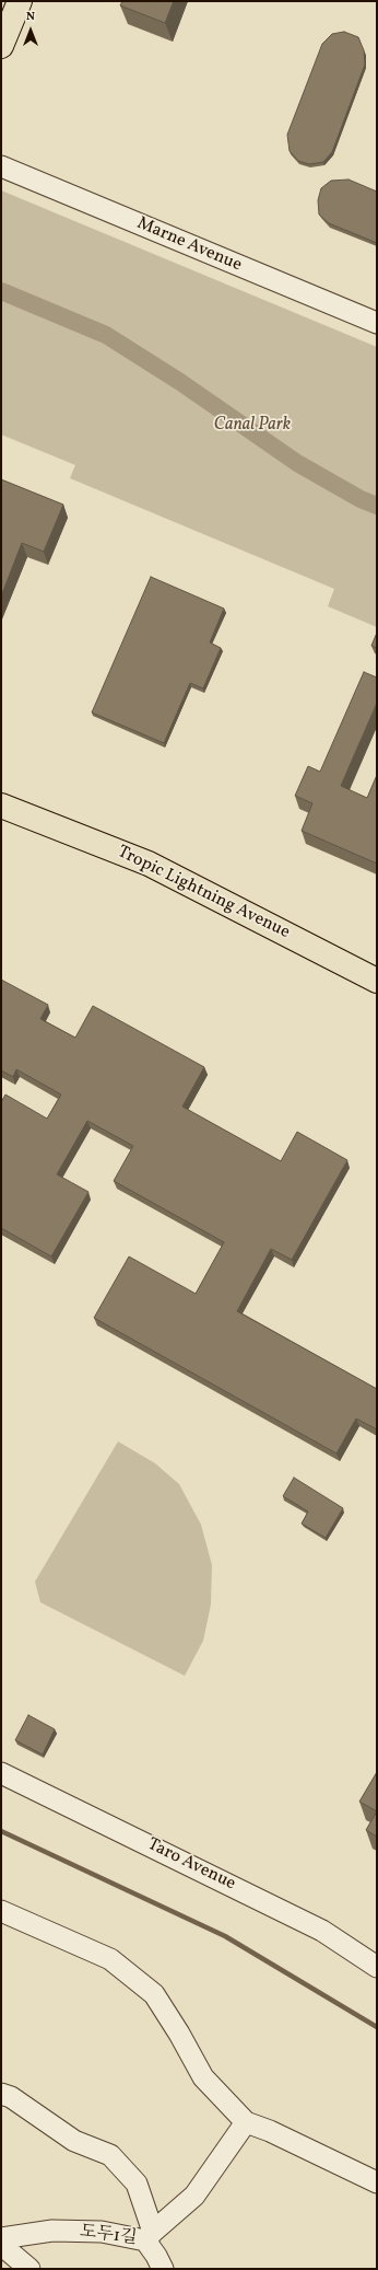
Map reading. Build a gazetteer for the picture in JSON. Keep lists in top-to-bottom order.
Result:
{
  "streets": {
    "main road": ["Tropic Lightning Avenue"],
    "street": ["Marne Avenue", "Taro Avenue", "도두1길"]
  },
  "parks": ["Canal Park"],
  "north": "top"
}
